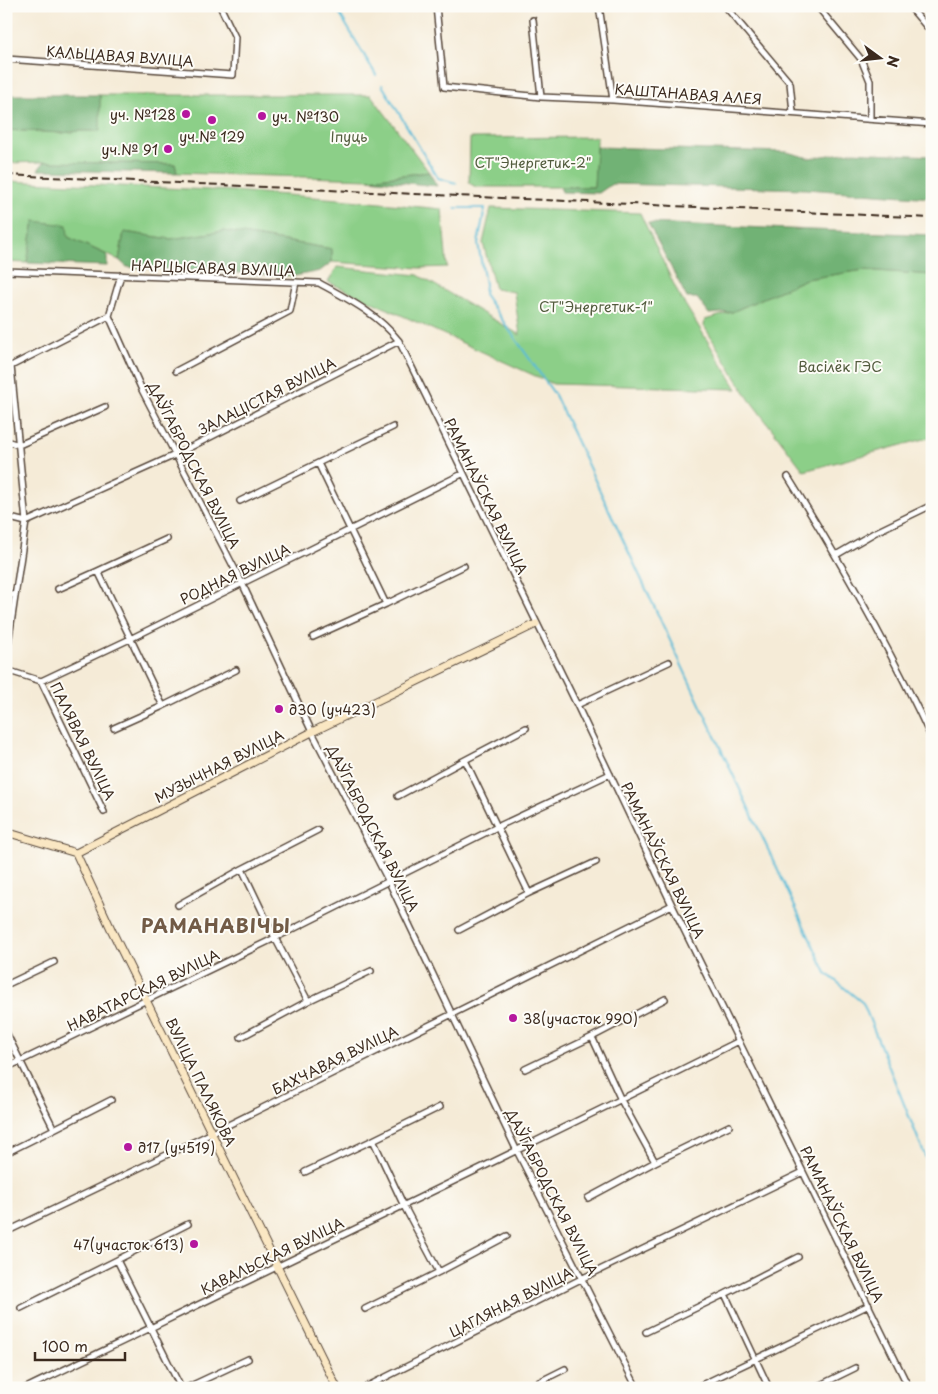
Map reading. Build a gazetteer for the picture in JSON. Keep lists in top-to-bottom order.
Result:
{
  "streets": {
    "street": [
      "КАЛЬЦАВАЯ ВУЛІЦА",
      "КАШТАНАВАЯ АЛЕЯ",
      "НАРЦЫСАВАЯ ВУЛІЦА",
      "ЗАЛАЦІСТАЯ ВУЛІЦА",
      "ДАЎГАБРОДСКАЯ ВУЛІЦА",
      "РАМАНАЎСКАЯ ВУЛІЦА",
      "РОДНАЯ ВУЛІЦА",
      "ПАЛЯВАЯ ВУЛІЦА",
      "МУЗЫЧНАЯ ВУЛІЦА",
      "НАВАТАРСКАЯ ВУЛІЦА",
      "БАХЧАВАЯ ВУЛІЦА",
      "ВУЛІЦА ПАЛЯКОВА",
      "КАВАЛЬСКАЯ ВУЛІЦА",
      "ЦАГЛЯНАЯ ВУЛІЦА"
    ]
  },
  "crossings": [
    ["НАРЦЫСАВАЯ ВУЛІЦА", "ЗАЛАЦІСТАЯ ВУЛІЦА"],
    ["НАРЦЫСАВАЯ ВУЛІЦА", "РАМАНАЎСКАЯ ВУЛІЦА"],
    ["ЗАЛАЦІСТАЯ ВУЛІЦА", "ДАЎГАБРОДСКАЯ ВУЛІЦА"],
    ["ЗАЛАЦІСТАЯ ВУЛІЦА", "РАМАНАЎСКАЯ ВУЛІЦА"],
    ["ДАЎГАБРОДСКАЯ ВУЛІЦА", "РОДНАЯ ВУЛІЦА"],
    ["ДАЎГАБРОДСКАЯ ВУЛІЦА", "МУЗЫЧНАЯ ВУЛІЦА"],
    ["ДАЎГАБРОДСКАЯ ВУЛІЦА", "НАВАТАРСКАЯ ВУЛІЦА"],
    ["ДАЎГАБРОДСКАЯ ВУЛІЦА", "БАХЧАВАЯ ВУЛІЦА"],
    ["ДАЎГАБРОДСКАЯ ВУЛІЦА", "КАВАЛЬСКАЯ ВУЛІЦА"],
    ["ДАЎГАБРОДСКАЯ ВУЛІЦА", "ЦАГЛЯНАЯ ВУЛІЦА"],
    ["РАМАНАЎСКАЯ ВУЛІЦА", "РОДНАЯ ВУЛІЦА"],
    ["РАМАНАЎСКАЯ ВУЛІЦА", "МУЗЫЧНАЯ ВУЛІЦА"],
    ["РАМАНАЎСКАЯ ВУЛІЦА", "НАВАТАРСКАЯ ВУЛІЦА"],
    ["РАМАНАЎСКАЯ ВУЛІЦА", "БАХЧАВАЯ ВУЛІЦА"],
    ["РАМАНАЎСКАЯ ВУЛІЦА", "КАВАЛЬСКАЯ ВУЛІЦА"],
    ["РАМАНАЎСКАЯ ВУЛІЦА", "ЦАГЛЯНАЯ ВУЛІЦА"],
    ["РОДНАЯ ВУЛІЦА", "ПАЛЯВАЯ ВУЛІЦА"],
    ["МУЗЫЧНАЯ ВУЛІЦА", "ВУЛІЦА ПАЛЯКОВА"],
    ["НАВАТАРСКАЯ ВУЛІЦА", "ВУЛІЦА ПАЛЯКОВА"],
    ["БАХЧАВАЯ ВУЛІЦА", "ВУЛІЦА ПАЛЯКОВА"],
    ["ВУЛІЦА ПАЛЯКОВА", "КАВАЛЬСКАЯ ВУЛІЦА"]
  ],
  "districts": ["РАМАНАВІЧЫ"],
  "parks": [
    "Іпуць",
    "СТ\"Энергетик-2\"",
    "СТ\"Энергетик-1\"",
    "Васілёк ГЭС"
  ],
  "places": [
    "уч. №128",
    "уч. №130",
    "уч.№ 129",
    "уч.№ 91",
    "д30 (уч423)",
    "38(участок 990)",
    "д17 (уч519)",
    "47(участок 613)"
  ],
  "scale_bar": "100 m",
  "north": "right"
}
